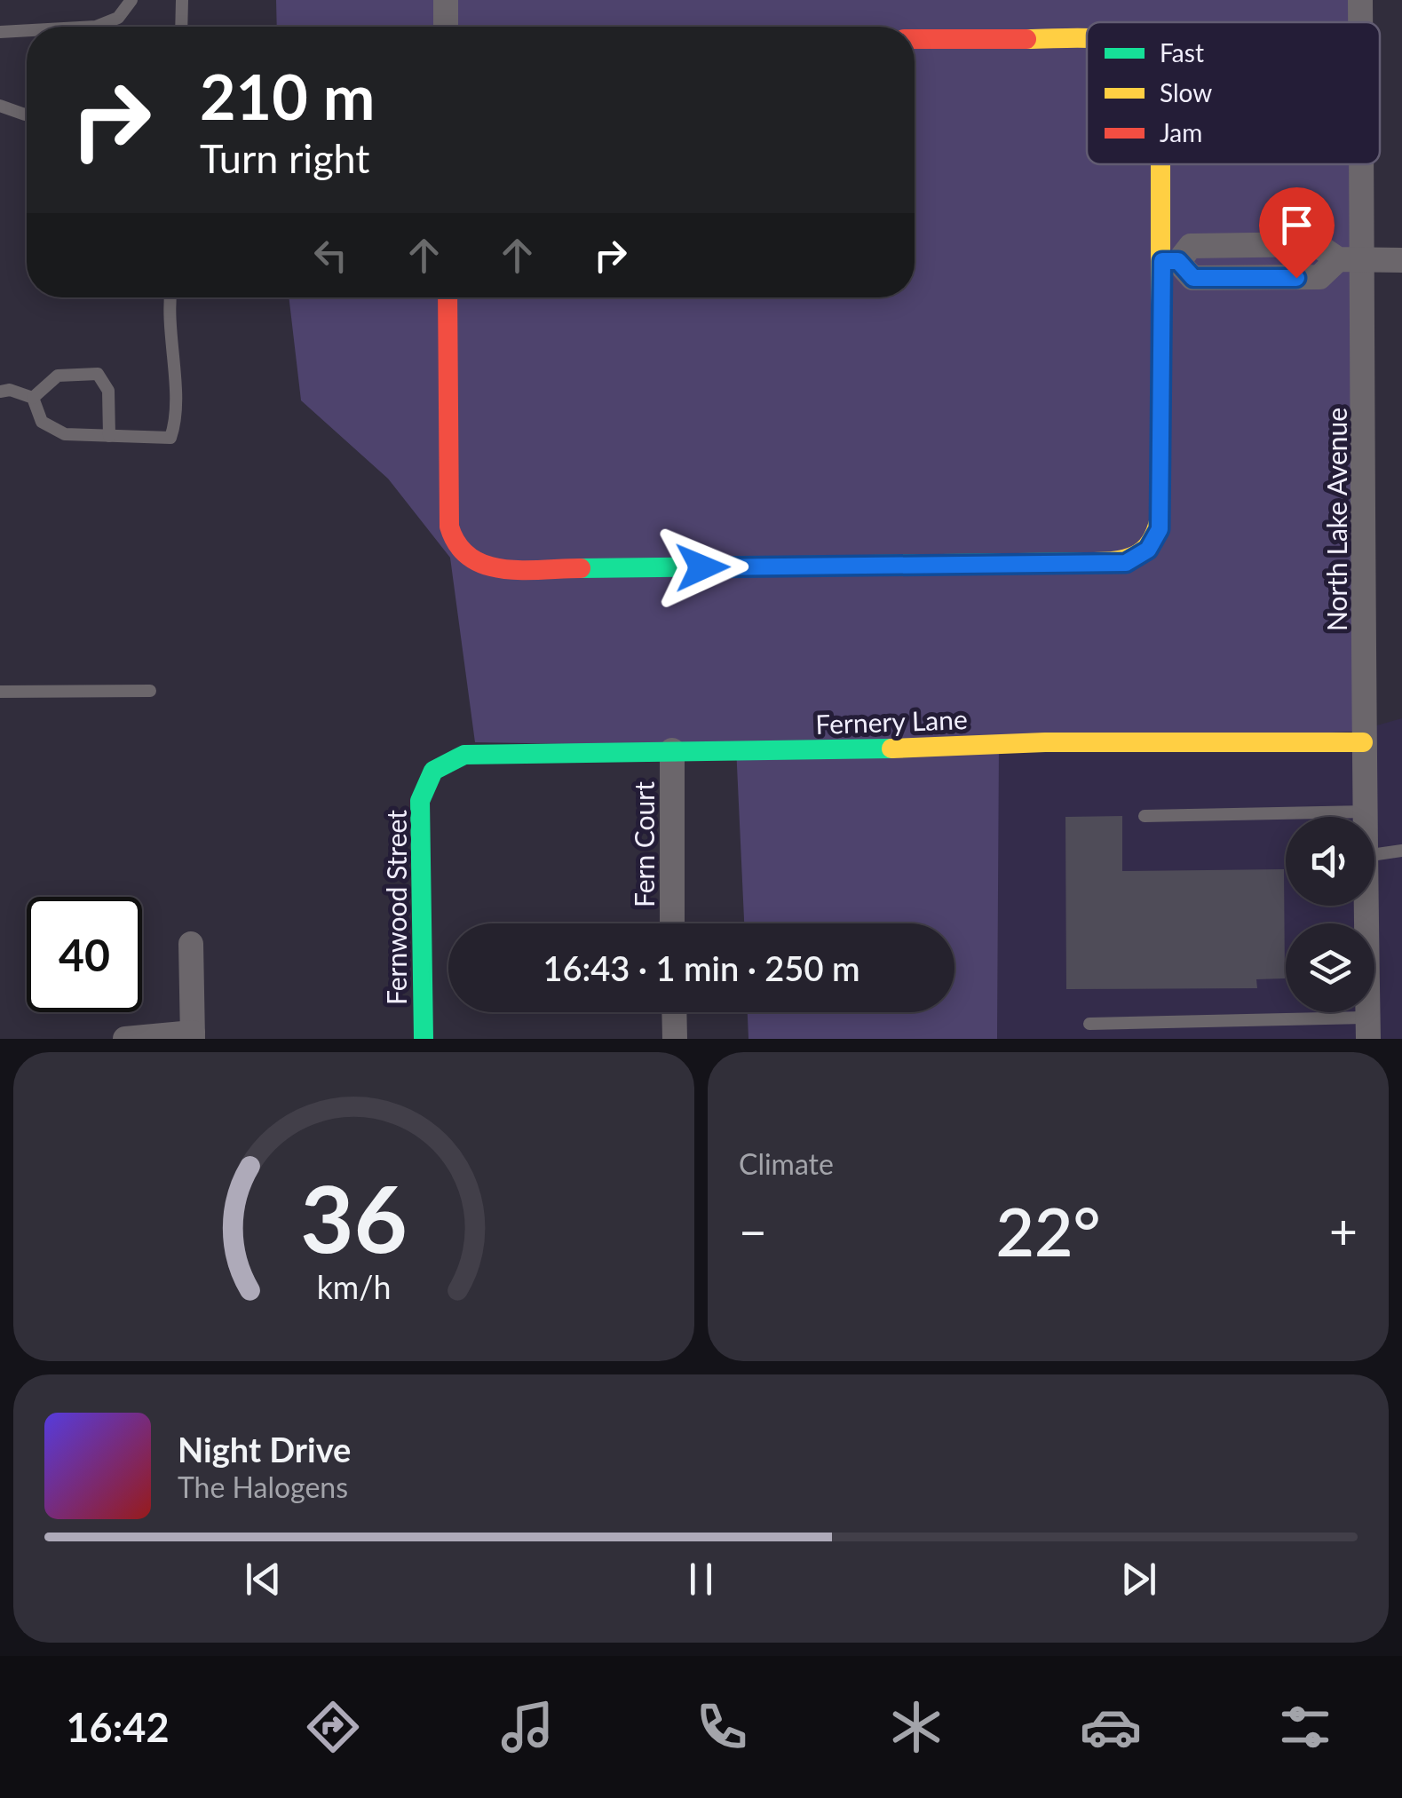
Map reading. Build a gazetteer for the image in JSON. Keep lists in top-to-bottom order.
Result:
{
  "streets": {
    "street": [
      "North Lake Avenue",
      "Fernery Lane",
      "Fern Court",
      "Fernwood Street"
    ]
  },
  "crossings": [
    ["North Lake Avenue", "Fernery Lane"],
    ["Fernery Lane", "Fern Court"],
    ["Fernery Lane", "Fernwood Street"]
  ],
  "legend": ["Fast", "Slow", "Jam"],
  "page": {
    "turn": ["210 m", "Turn right"],
    "limit": "40",
    "trip": "16:43 · 1 min · 250 m",
    "tile": "Climate",
    "heat": ["−", "22°", "+"],
    "song": ["Night Drive", "The Halogens"],
    "tabs": "16:42",
    "gauge": ["36", "km/h"]
  }
}
